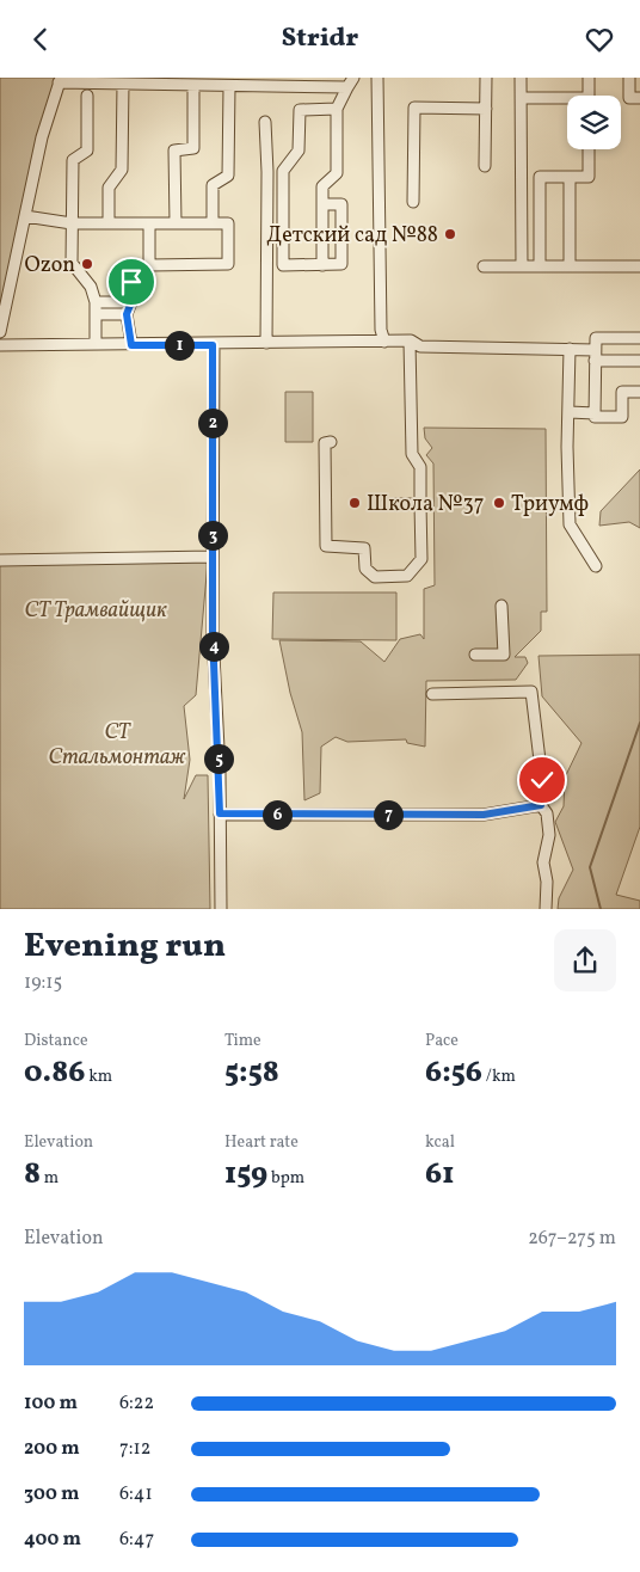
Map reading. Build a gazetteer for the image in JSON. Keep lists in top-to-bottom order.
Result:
{
  "parks": ["СТ Трамвайщик", "СТ Стальмонтаж"],
  "places": [
    "Детский сад №88",
    "Ozon",
    "Школа №37",
    "Триумф"
  ],
  "page": {
    "header": "Stridr",
    "pins": [
      "1",
      "2",
      "3",
      "4",
      "5",
      "6",
      "7"
    ],
    "heading": ["Evening run", "19:15"],
    "stats": [
      ["Distance", "0.86 km"],
      ["Time", "5:58"],
      ["Pace", "6:56 /km"],
      ["Elevation", "8 m"],
      ["Heart rate", "159 bpm"],
      ["kcal", "61"]
    ],
    "chart": ["Elevation", "267–275 m"],
    "list": [
      {
        "name": "100 m",
        "note": "6:22"
      },
      {
        "name": "200 m",
        "note": "7:12"
      },
      {
        "name": "300 m",
        "note": "6:41"
      },
      {
        "name": "400 m",
        "note": "6:47"
      }
    ]
  }
}
